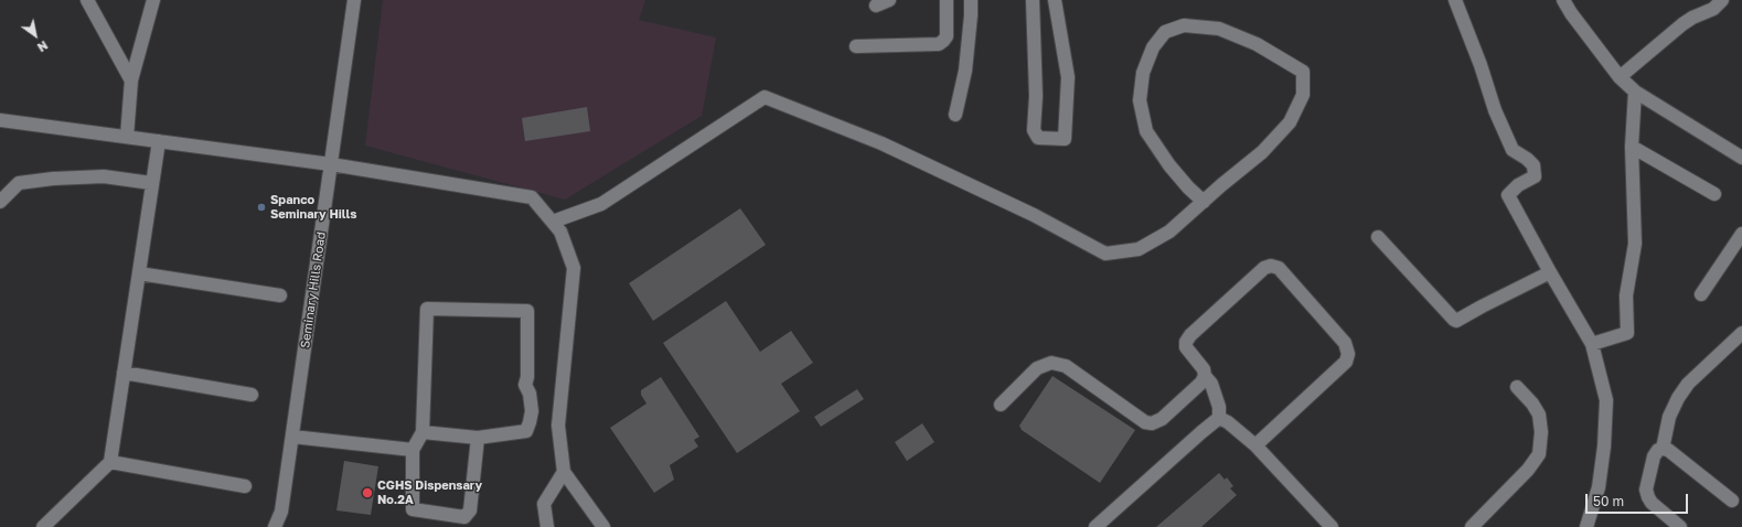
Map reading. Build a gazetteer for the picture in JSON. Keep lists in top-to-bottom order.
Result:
{
  "streets": {
    "street": ["Seminary Hills Road"]
  },
  "places": ["Spanco Seminary Hills", "CGHS Dispensary No.2A"],
  "scale_bar": "50 m",
  "north": "bottom right"
}
